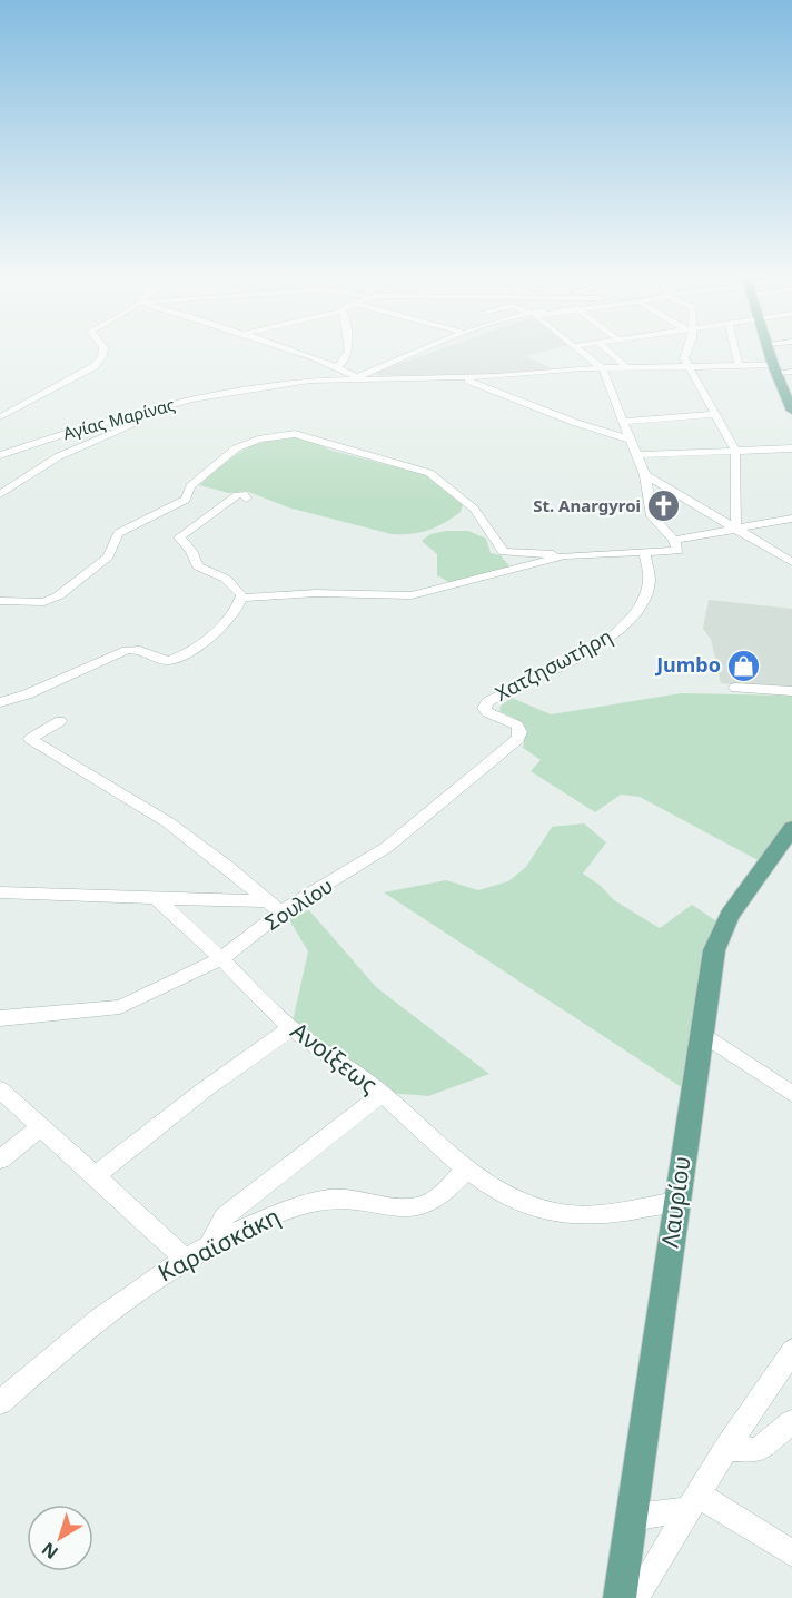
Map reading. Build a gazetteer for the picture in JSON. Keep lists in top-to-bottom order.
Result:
{
  "streets": {
    "main road": ["Λαυρίου"],
    "street": [
      "Αγίας Μαρίνας",
      "Χατζησωτήρη",
      "Σουλίου",
      "Ανοίξεως",
      "Καραϊσκάκη"
    ]
  },
  "crossings": [
    ["Χατζησωτήρη", "Σουλίου"],
    ["Σουλίου", "Ανοίξεως"],
    ["Ανοίξεως", "Λαυρίου"],
    ["Ανοίξεως", "Καραϊσκάκη"]
  ],
  "places": {
    "church": ["St. Anargyroi"],
    "shop": ["Jumbo"]
  },
  "north": "bottom left"
}
